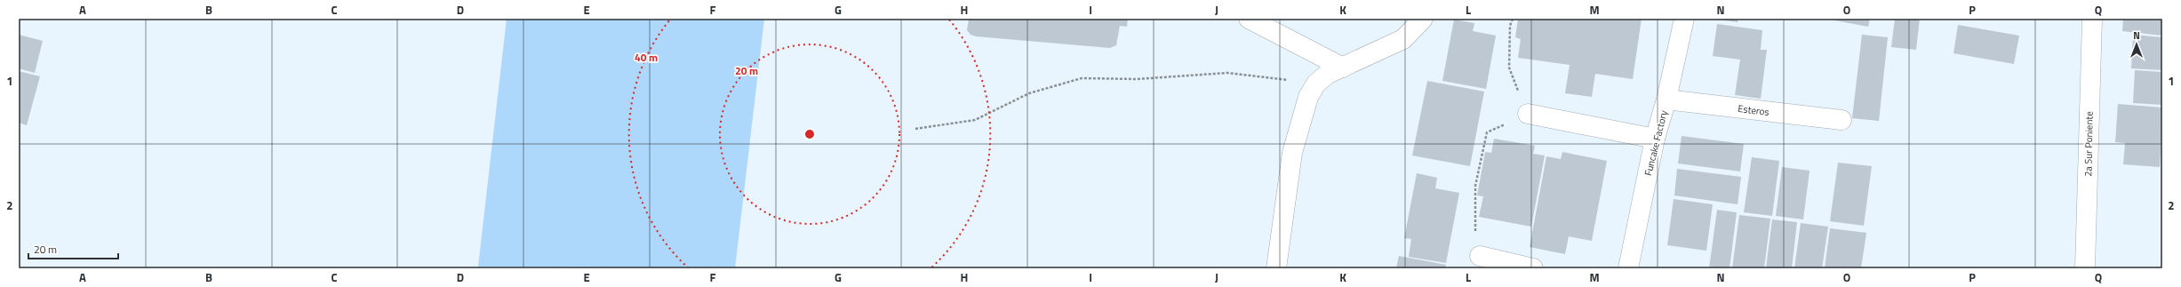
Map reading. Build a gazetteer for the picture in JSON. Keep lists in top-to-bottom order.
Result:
{
  "streets": {
    "street": ["Esteros", "Funcake Factory", "2a Sur Poniente"]
  },
  "crossings": [
    ["Esteros", "Funcake Factory"]
  ],
  "scale_bar": "20 m",
  "north": "top",
  "grid": {
    "columns": [
      "A",
      "B",
      "C",
      "D",
      "E",
      "F",
      "G",
      "H",
      "I",
      "J",
      "K",
      "L",
      "M",
      "N",
      "O",
      "P",
      "Q"
    ],
    "rows": ["1", "2"]
  },
  "rings": ["40 m", "20 m"]
}
